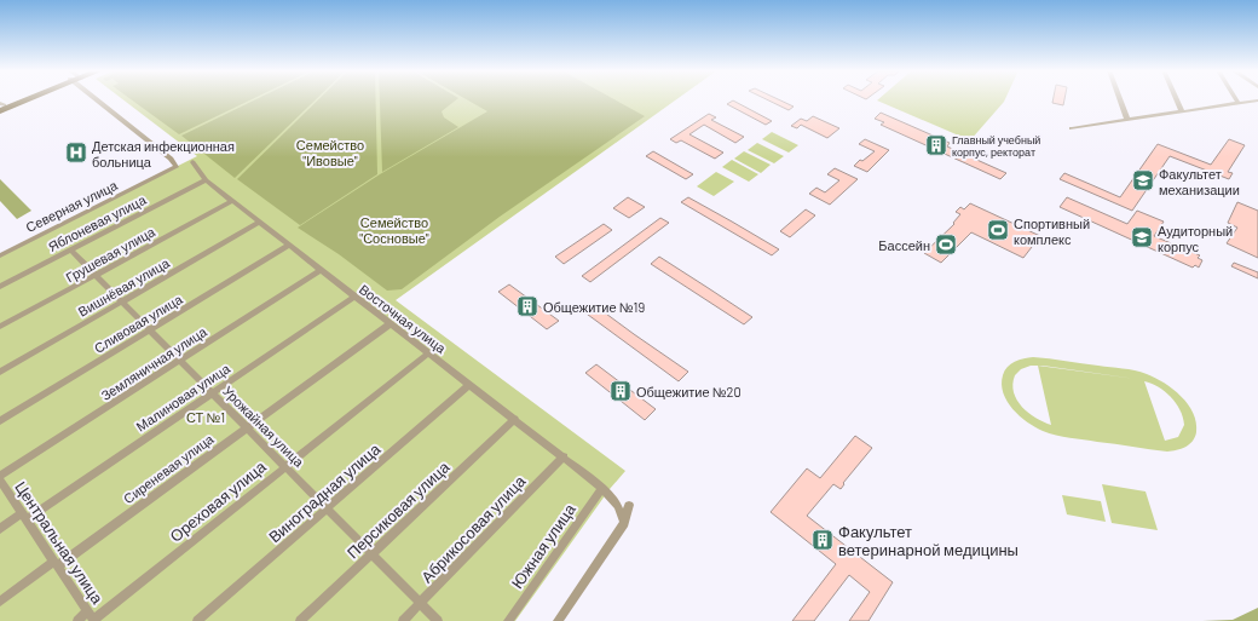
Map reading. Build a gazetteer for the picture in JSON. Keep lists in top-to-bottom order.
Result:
{
  "streets": {
    "street": [
      "Северная улица",
      "Яблоневая улица",
      "Грушевая улица",
      "Вишнёвая улица",
      "Восточная улица",
      "Сливовая улица",
      "Земляничная улица",
      "Малиновая улица",
      "Урожайная улица",
      "Сиреневая улица",
      "Виноградная улица",
      "Ореховая улица",
      "Персиковая улица",
      "Абрикосовая улица",
      "Центральная улица",
      "Южная улица"
    ]
  },
  "crossings": [
    ["Яблоневая улица", "Восточная улица"],
    ["Яблоневая улица", "Урожайная улица"],
    ["Грушевая улица", "Восточная улица"],
    ["Грушевая улица", "Урожайная улица"],
    ["Вишнёвая улица", "Восточная улица"],
    ["Вишнёвая улица", "Урожайная улица"],
    ["Восточная улица", "Сливовая улица"],
    ["Восточная улица", "Земляничная улица"],
    ["Восточная улица", "Малиновая улица"],
    ["Восточная улица", "Сиреневая улица"],
    ["Восточная улица", "Виноградная улица"],
    ["Восточная улица", "Ореховая улица"],
    ["Восточная улица", "Персиковая улица"],
    ["Восточная улица", "Абрикосовая улица"],
    ["Восточная улица", "Южная улица"],
    ["Сливовая улица", "Урожайная улица"],
    ["Земляничная улица", "Урожайная улица"],
    ["Малиновая улица", "Урожайная улица"],
    ["Малиновая улица", "Центральная улица"],
    ["Урожайная улица", "Сиреневая улица"],
    ["Урожайная улица", "Виноградная улица"],
    ["Урожайная улица", "Ореховая улица"],
    ["Урожайная улица", "Персиковая улица"],
    ["Урожайная улица", "Абрикосовая улица"],
    ["Сиреневая улица", "Центральная улица"],
    ["Ореховая улица", "Центральная улица"]
  ],
  "parks": ["Семейство \"Ивовые\"", "Семейство \"Сосновые\"", "СТ №1"],
  "places": {
    "building": [
      "Главный учебный корпус, ректорат",
      "Общежитие №19",
      "Общежитие №20",
      "Факультет ветеринарной медицины"
    ],
    "hospital": ["Детская инфекционная больница"],
    "school or university": ["Факультет механизации", "Аудиторный корпус"],
    "sports": ["Спортивный комплекс", "Бассейн"]
  }
}
